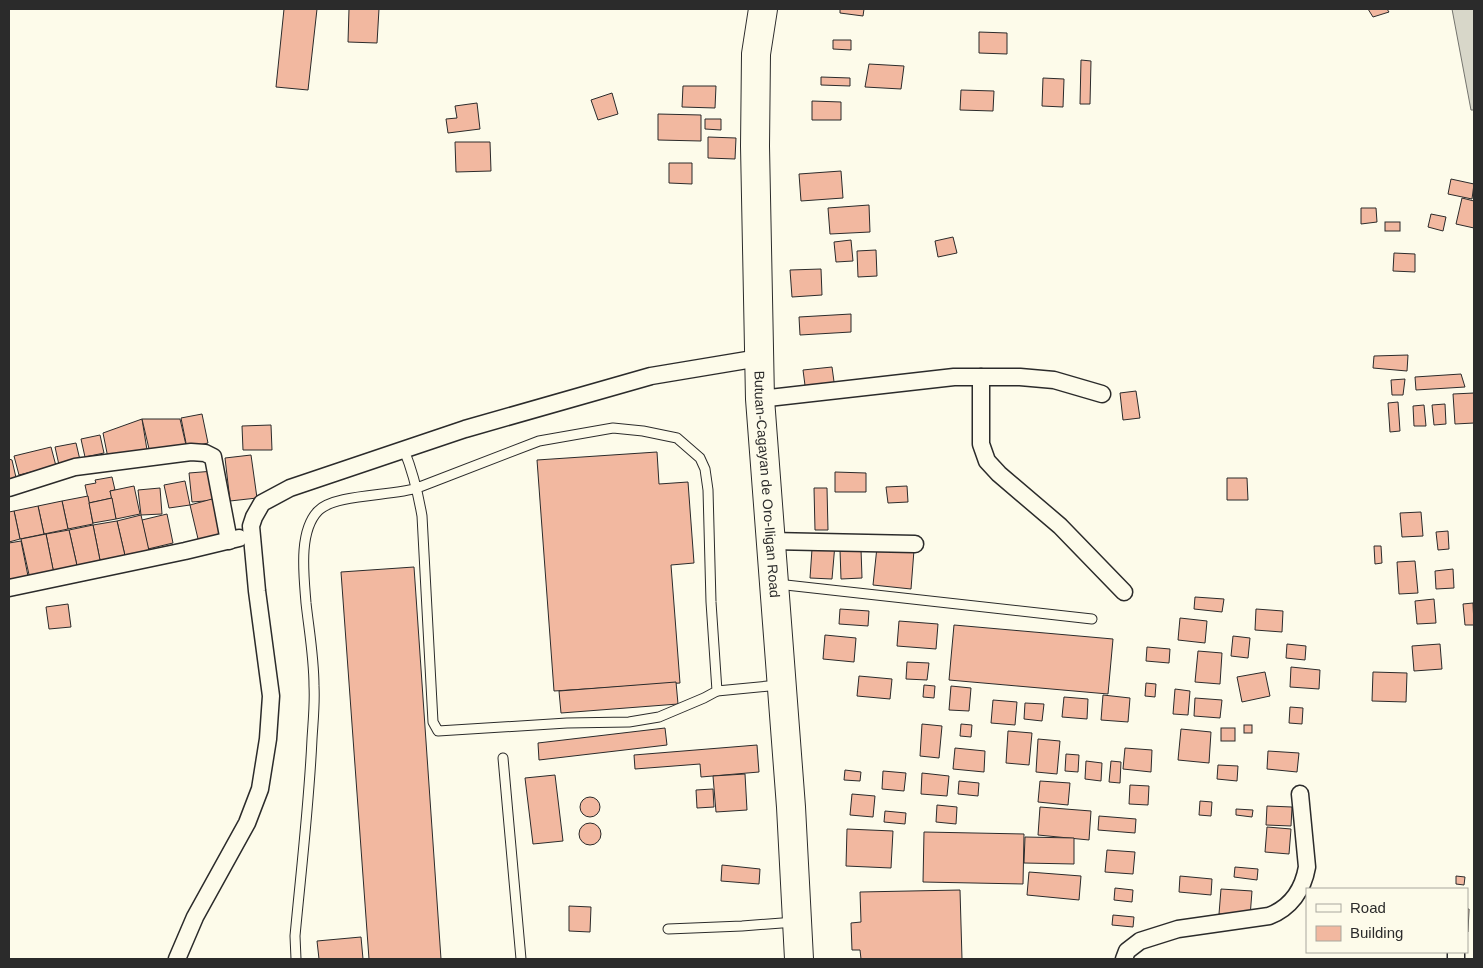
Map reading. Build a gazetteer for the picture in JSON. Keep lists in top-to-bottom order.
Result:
{
  "streets": {
    "highway": ["Butuan-Cagayan de Oro-Iligan Road"]
  },
  "legend": ["Road", "Building"]
}
